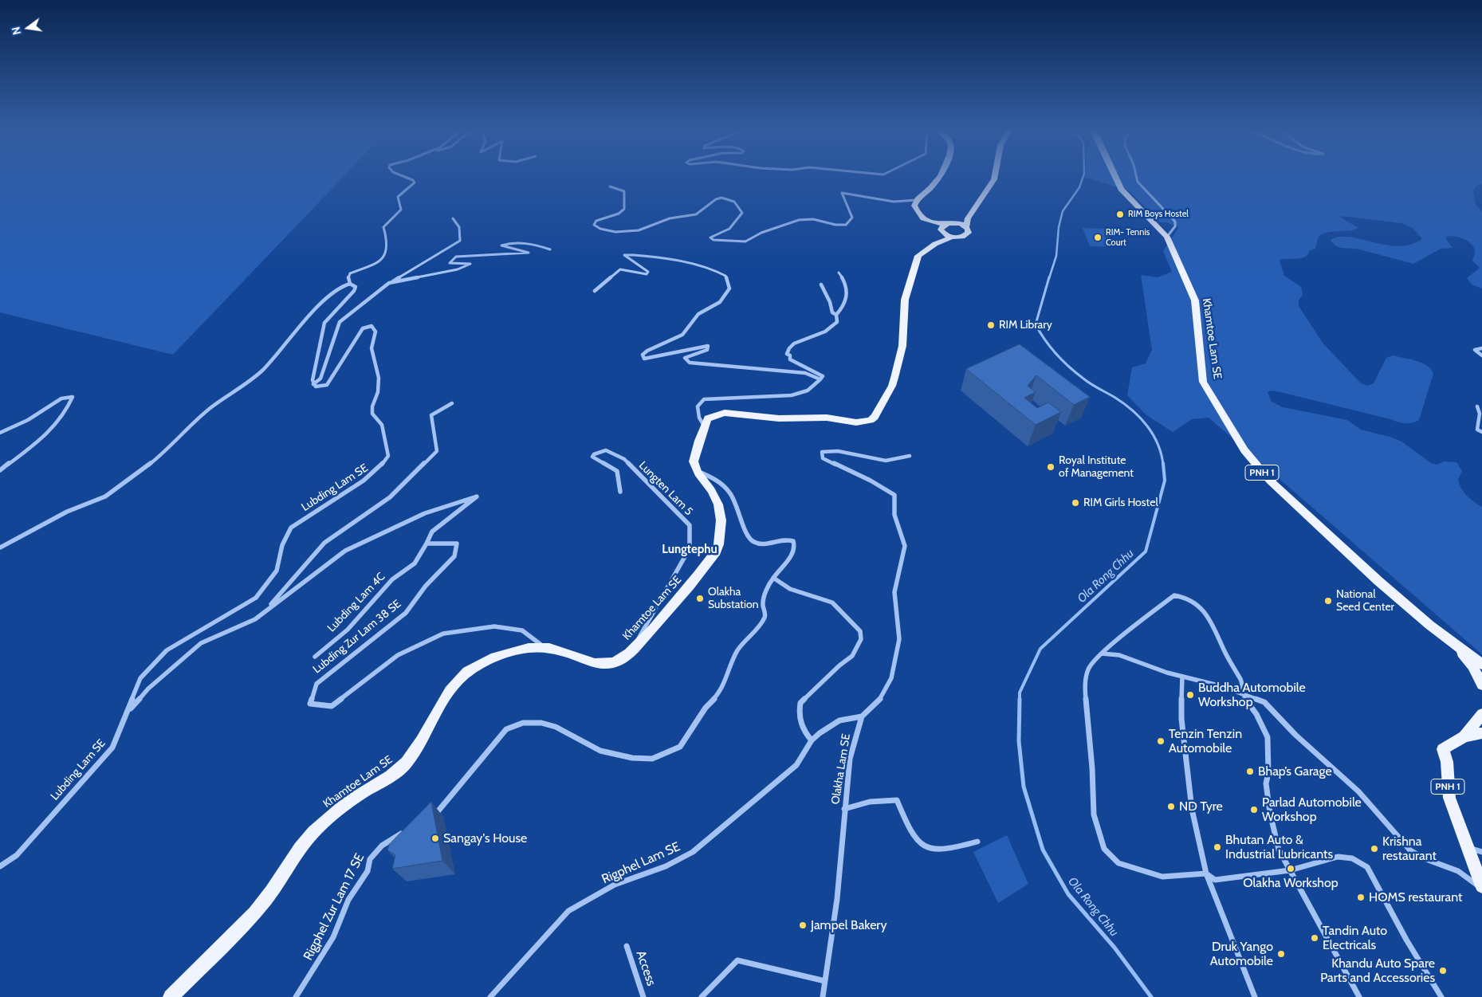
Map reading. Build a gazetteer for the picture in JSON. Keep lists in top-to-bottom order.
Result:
{
  "streets": {
    "main road": ["Khamtoe Lam SE", "PNH 1"],
    "street": [
      "Lubding Lam SE",
      "Lungten Lam 5",
      "Lubding Lam 4C",
      "Lubding Zur Lam 38 SE",
      "Olakha Lam SE",
      "Rigphel Lam SE",
      "Rigphel Zur Lam 17 SE",
      "Access"
    ]
  },
  "crossings": [
    ["Khamtoe Lam SE", "Lungten Lam 5"],
    ["Khamtoe Lam SE", "Lubding Zur Lam 38 SE"],
    ["Lubding Lam 4C", "Lubding Zur Lam 38 SE"],
    ["Olakha Lam SE", "Rigphel Lam SE"]
  ],
  "districts": ["Lungtephu"],
  "water": ["Ola Rong Chhu"],
  "places": [
    "RIM Boys Hostel",
    "RIM- Tennis Court",
    "RIM Library",
    "Royal Institute of Management",
    "RIM Girls Hostel",
    "Olakha Substation",
    "National Seed Center",
    "Buddha Automobile Workshop",
    "Tenzin Tenzin Automobile",
    "Bhap’s Garage",
    "ND Tyre",
    "Parlad Automobile Workshop",
    "Sangay's House",
    "Bhutan Auto & Industrial Lubricants",
    "Krishna restaurant",
    "Olakha Workshop",
    "HOMS restaurant",
    "Jampel Bakery",
    "Tandin Auto Electricals",
    "Druk Yango Automobile",
    "Khandu Auto Spare Parts and Accessories"
  ],
  "north": "left"
}
